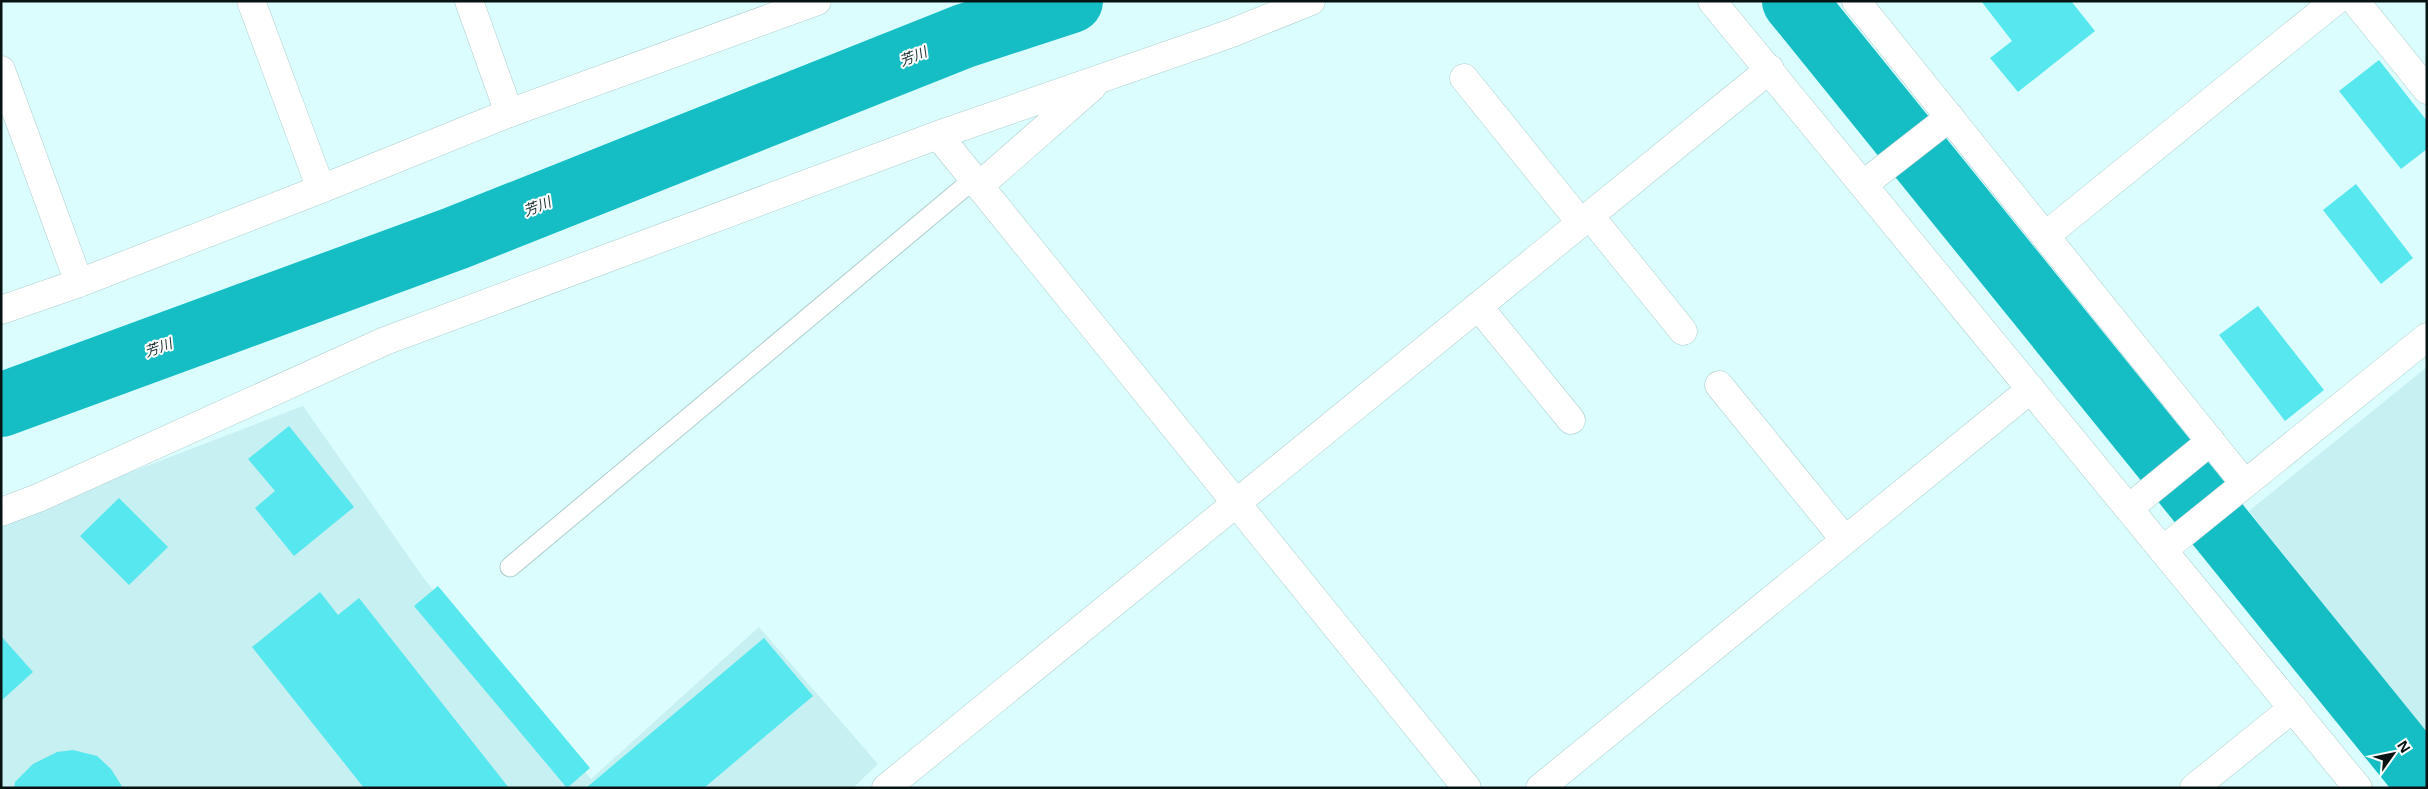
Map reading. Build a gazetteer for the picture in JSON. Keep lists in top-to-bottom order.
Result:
{
  "water": ["芳川"],
  "north": "top right"
}
